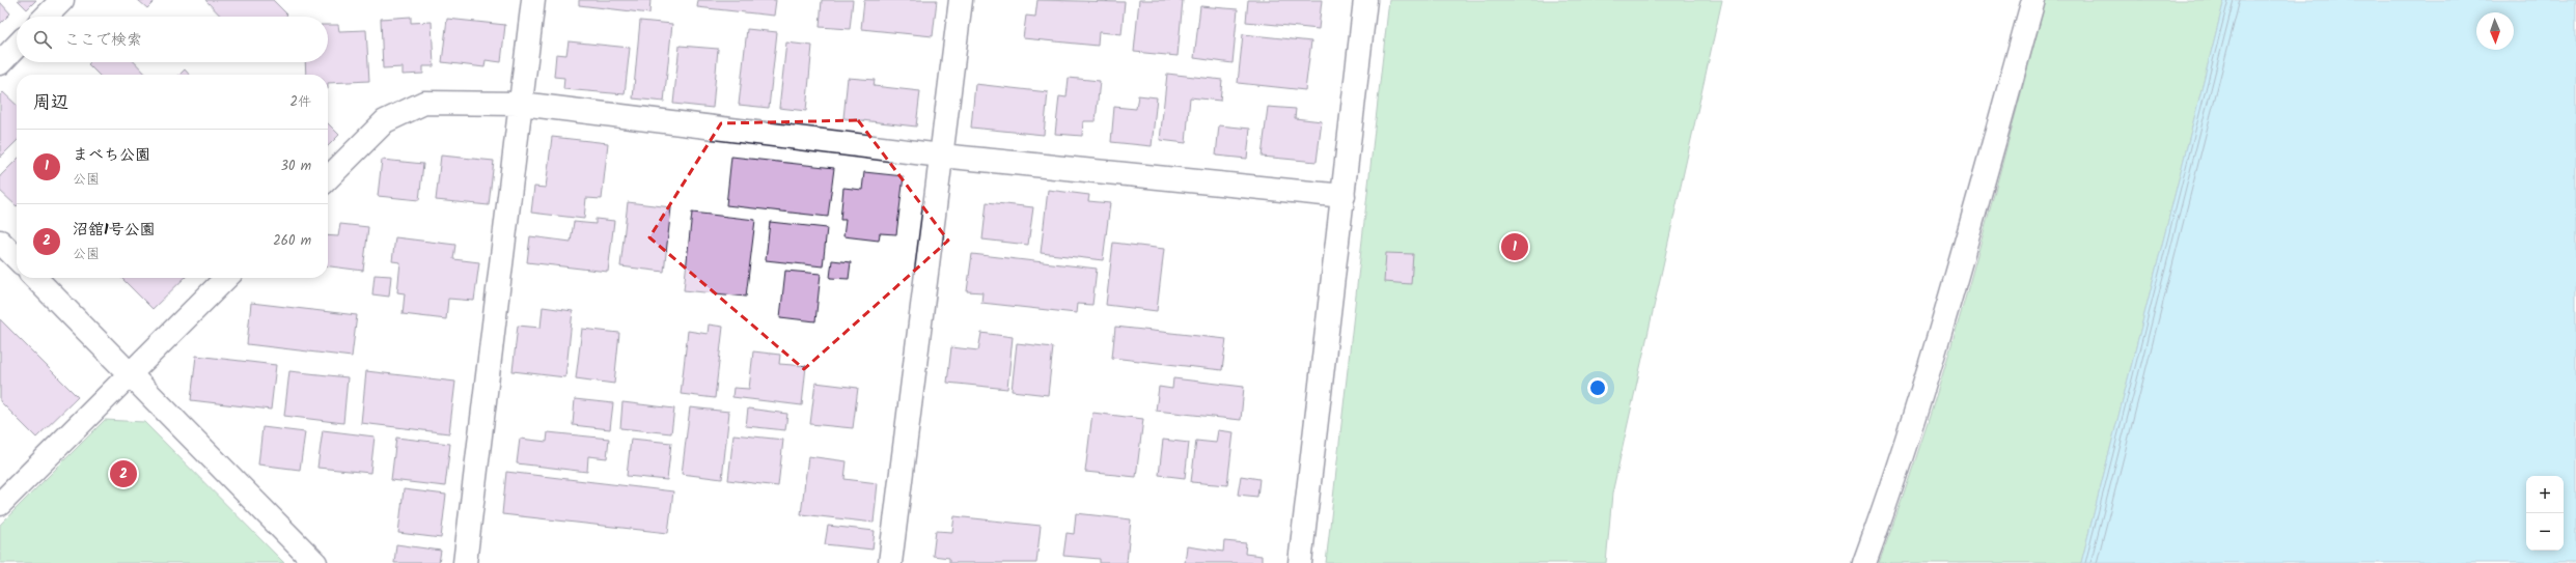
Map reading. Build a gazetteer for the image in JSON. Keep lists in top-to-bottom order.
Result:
{
  "north": "bottom",
  "page": {
    "search": "ここで検索",
    "heading": ["周辺", "2件"],
    "list": [
      {
        "mark": "1",
        "name": "まべち公園",
        "note": "公園",
        "value": "30 m"
      },
      {
        "mark": "2",
        "name": "沼舘1号公園",
        "note": "公園",
        "value": "260 m"
      }
    ],
    "pins": ["1", "2"],
    "map_buttons": ["+", "−"]
  }
}
